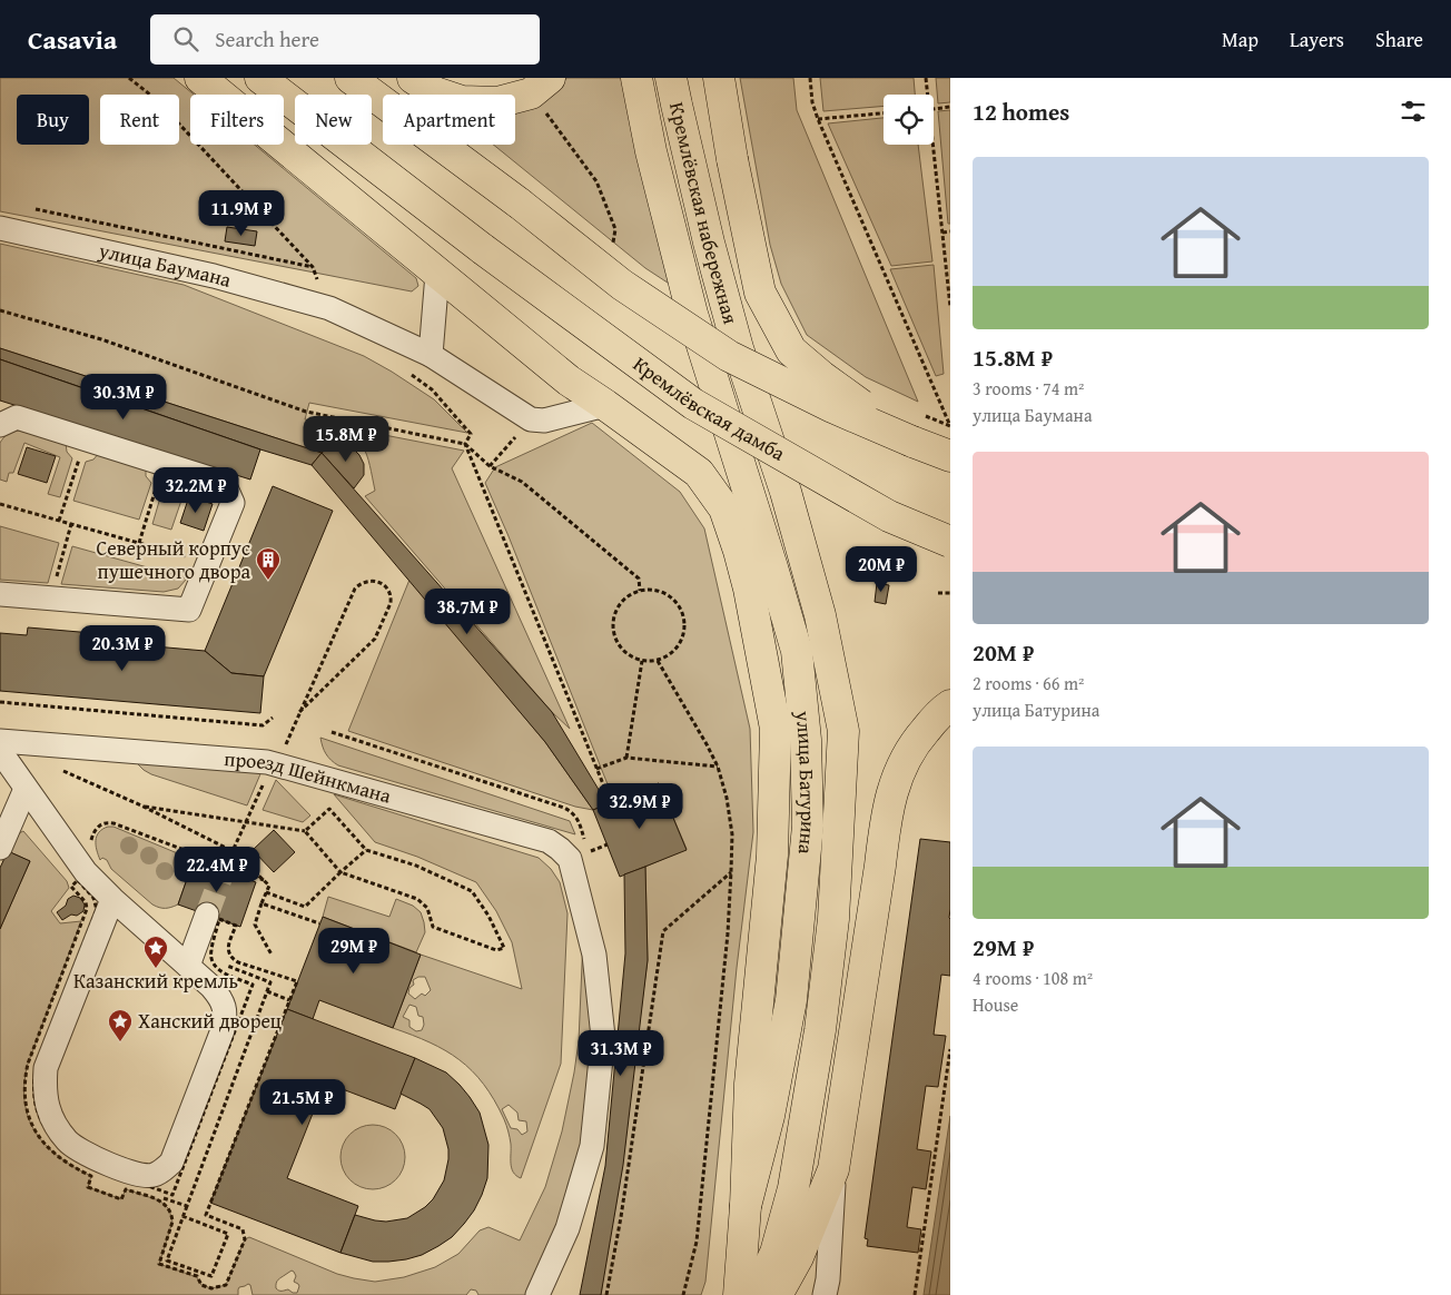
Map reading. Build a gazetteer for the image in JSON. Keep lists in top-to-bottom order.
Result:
{
  "streets": {
    "main road": ["Кремлёвская набережная", "Кремлёвская дамба", "улица Батурина"],
    "street": ["улица Баумана", "проезд Шейнкмана"]
  },
  "crossings": [
    ["Кремлёвская набережная", "улица Батурина"]
  ],
  "places": {
    "building": ["Северный корпус пушечного двора"],
    "place": ["Казанский кремль", "Ханский дворец"]
  },
  "page": {
    "header": "Casavia",
    "search": "Search here",
    "nav": ["Map", "Layers", "Share"],
    "heading": "12 homes",
    "chip": [
      "Buy",
      "Rent",
      "Filters",
      "New",
      "Apartment"
    ],
    "list": [
      {
        "name": "15.8M ₽",
        "note": "3 rooms · 74 m² · улица Баумана"
      },
      {
        "name": "20M ₽",
        "note": "2 rooms · 66 m² · улица Батурина"
      },
      {
        "name": "29M ₽",
        "note": "4 rooms · 108 m² · House"
      }
    ],
    "price": [
      "11.9M ₽",
      "30.3M ₽",
      "15.8M ₽",
      "32.2M ₽",
      "20M ₽",
      "38.7M ₽",
      "20.3M ₽",
      "32.9M ₽",
      "22.4M ₽",
      "29M ₽",
      "31.3M ₽",
      "21.5M ₽"
    ]
  }
}
